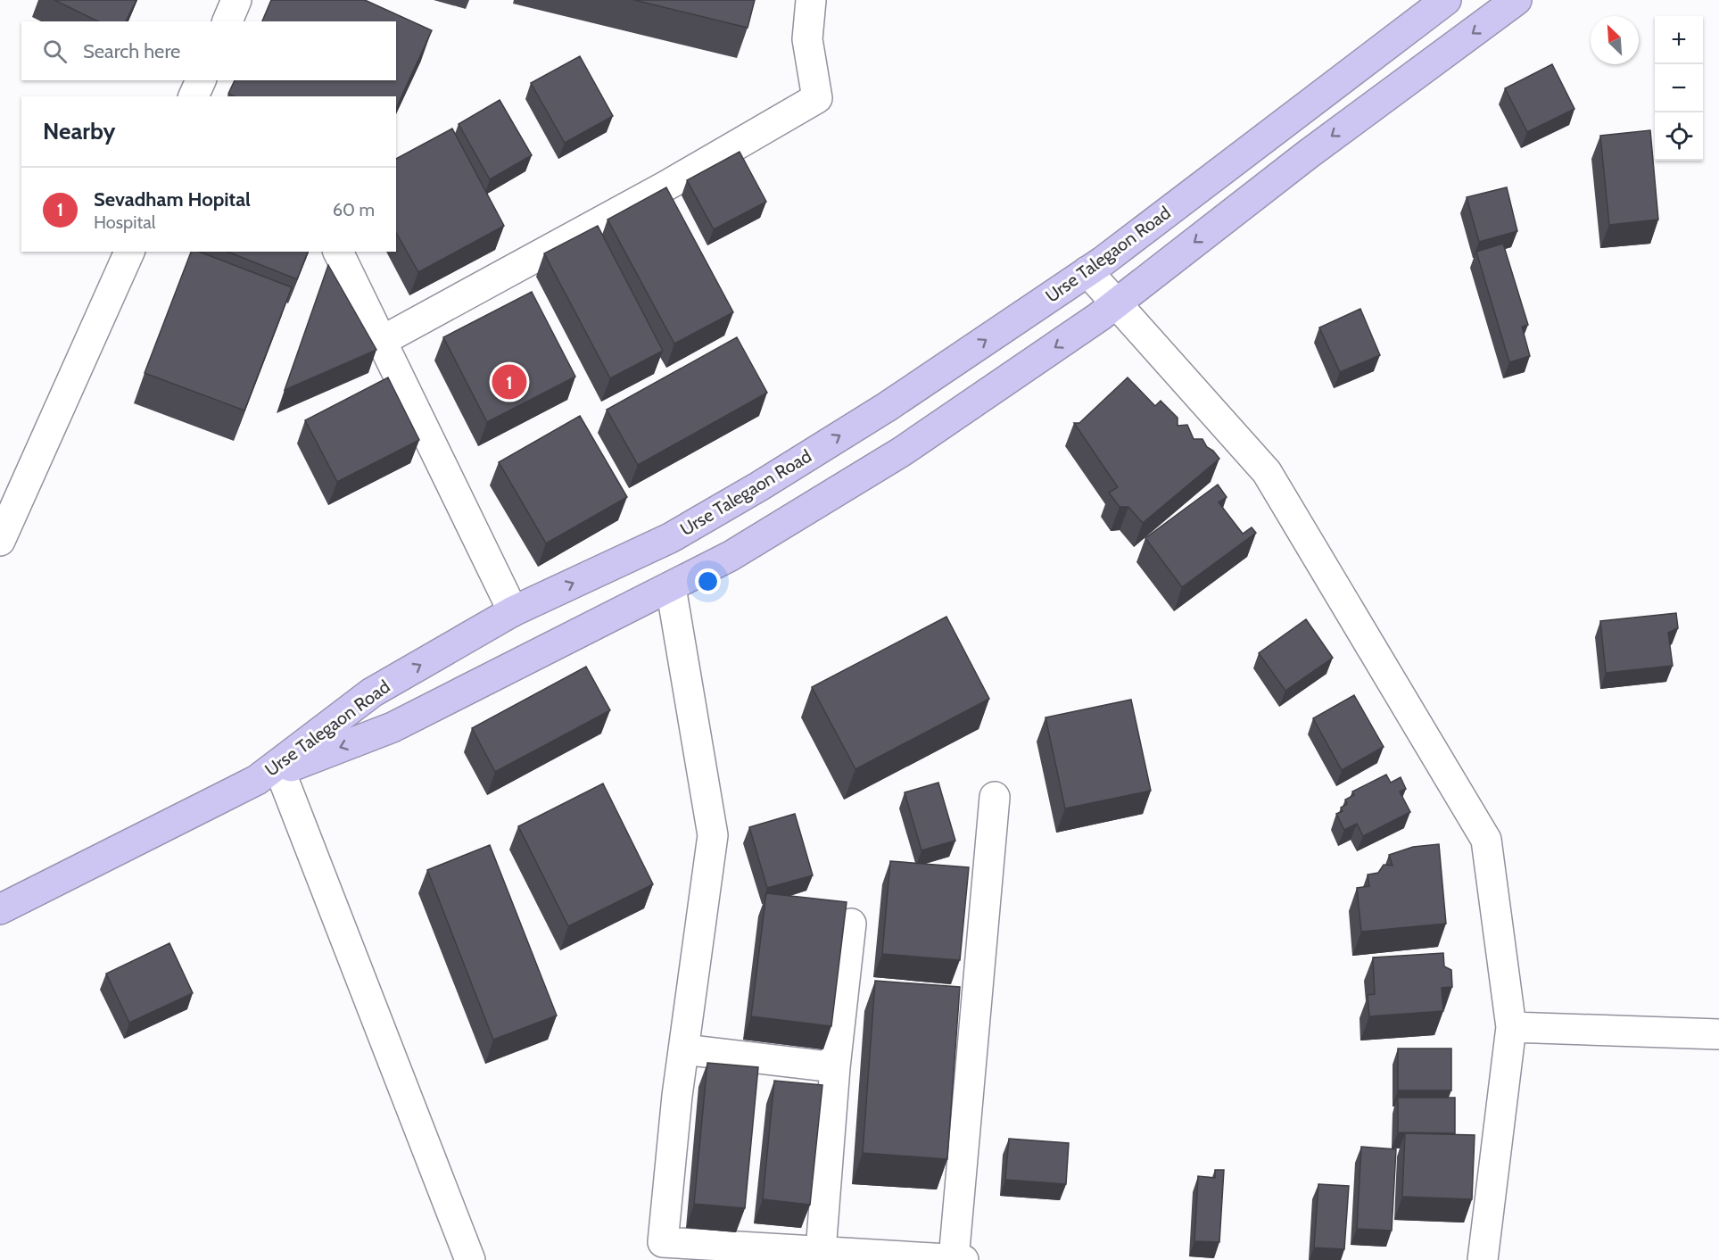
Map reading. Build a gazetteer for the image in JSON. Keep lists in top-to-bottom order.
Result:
{
  "streets": {
    "highway": ["Urse Talegaon Road"]
  },
  "north": "top left",
  "page": {
    "map_buttons": ["+", "−"],
    "search": "Search here",
    "heading": "Nearby",
    "list": [
      {
        "mark": "1",
        "name": "Sevadham Hopital",
        "note": "Hospital",
        "value": "60 m"
      }
    ],
    "pins": "1"
  }
}
